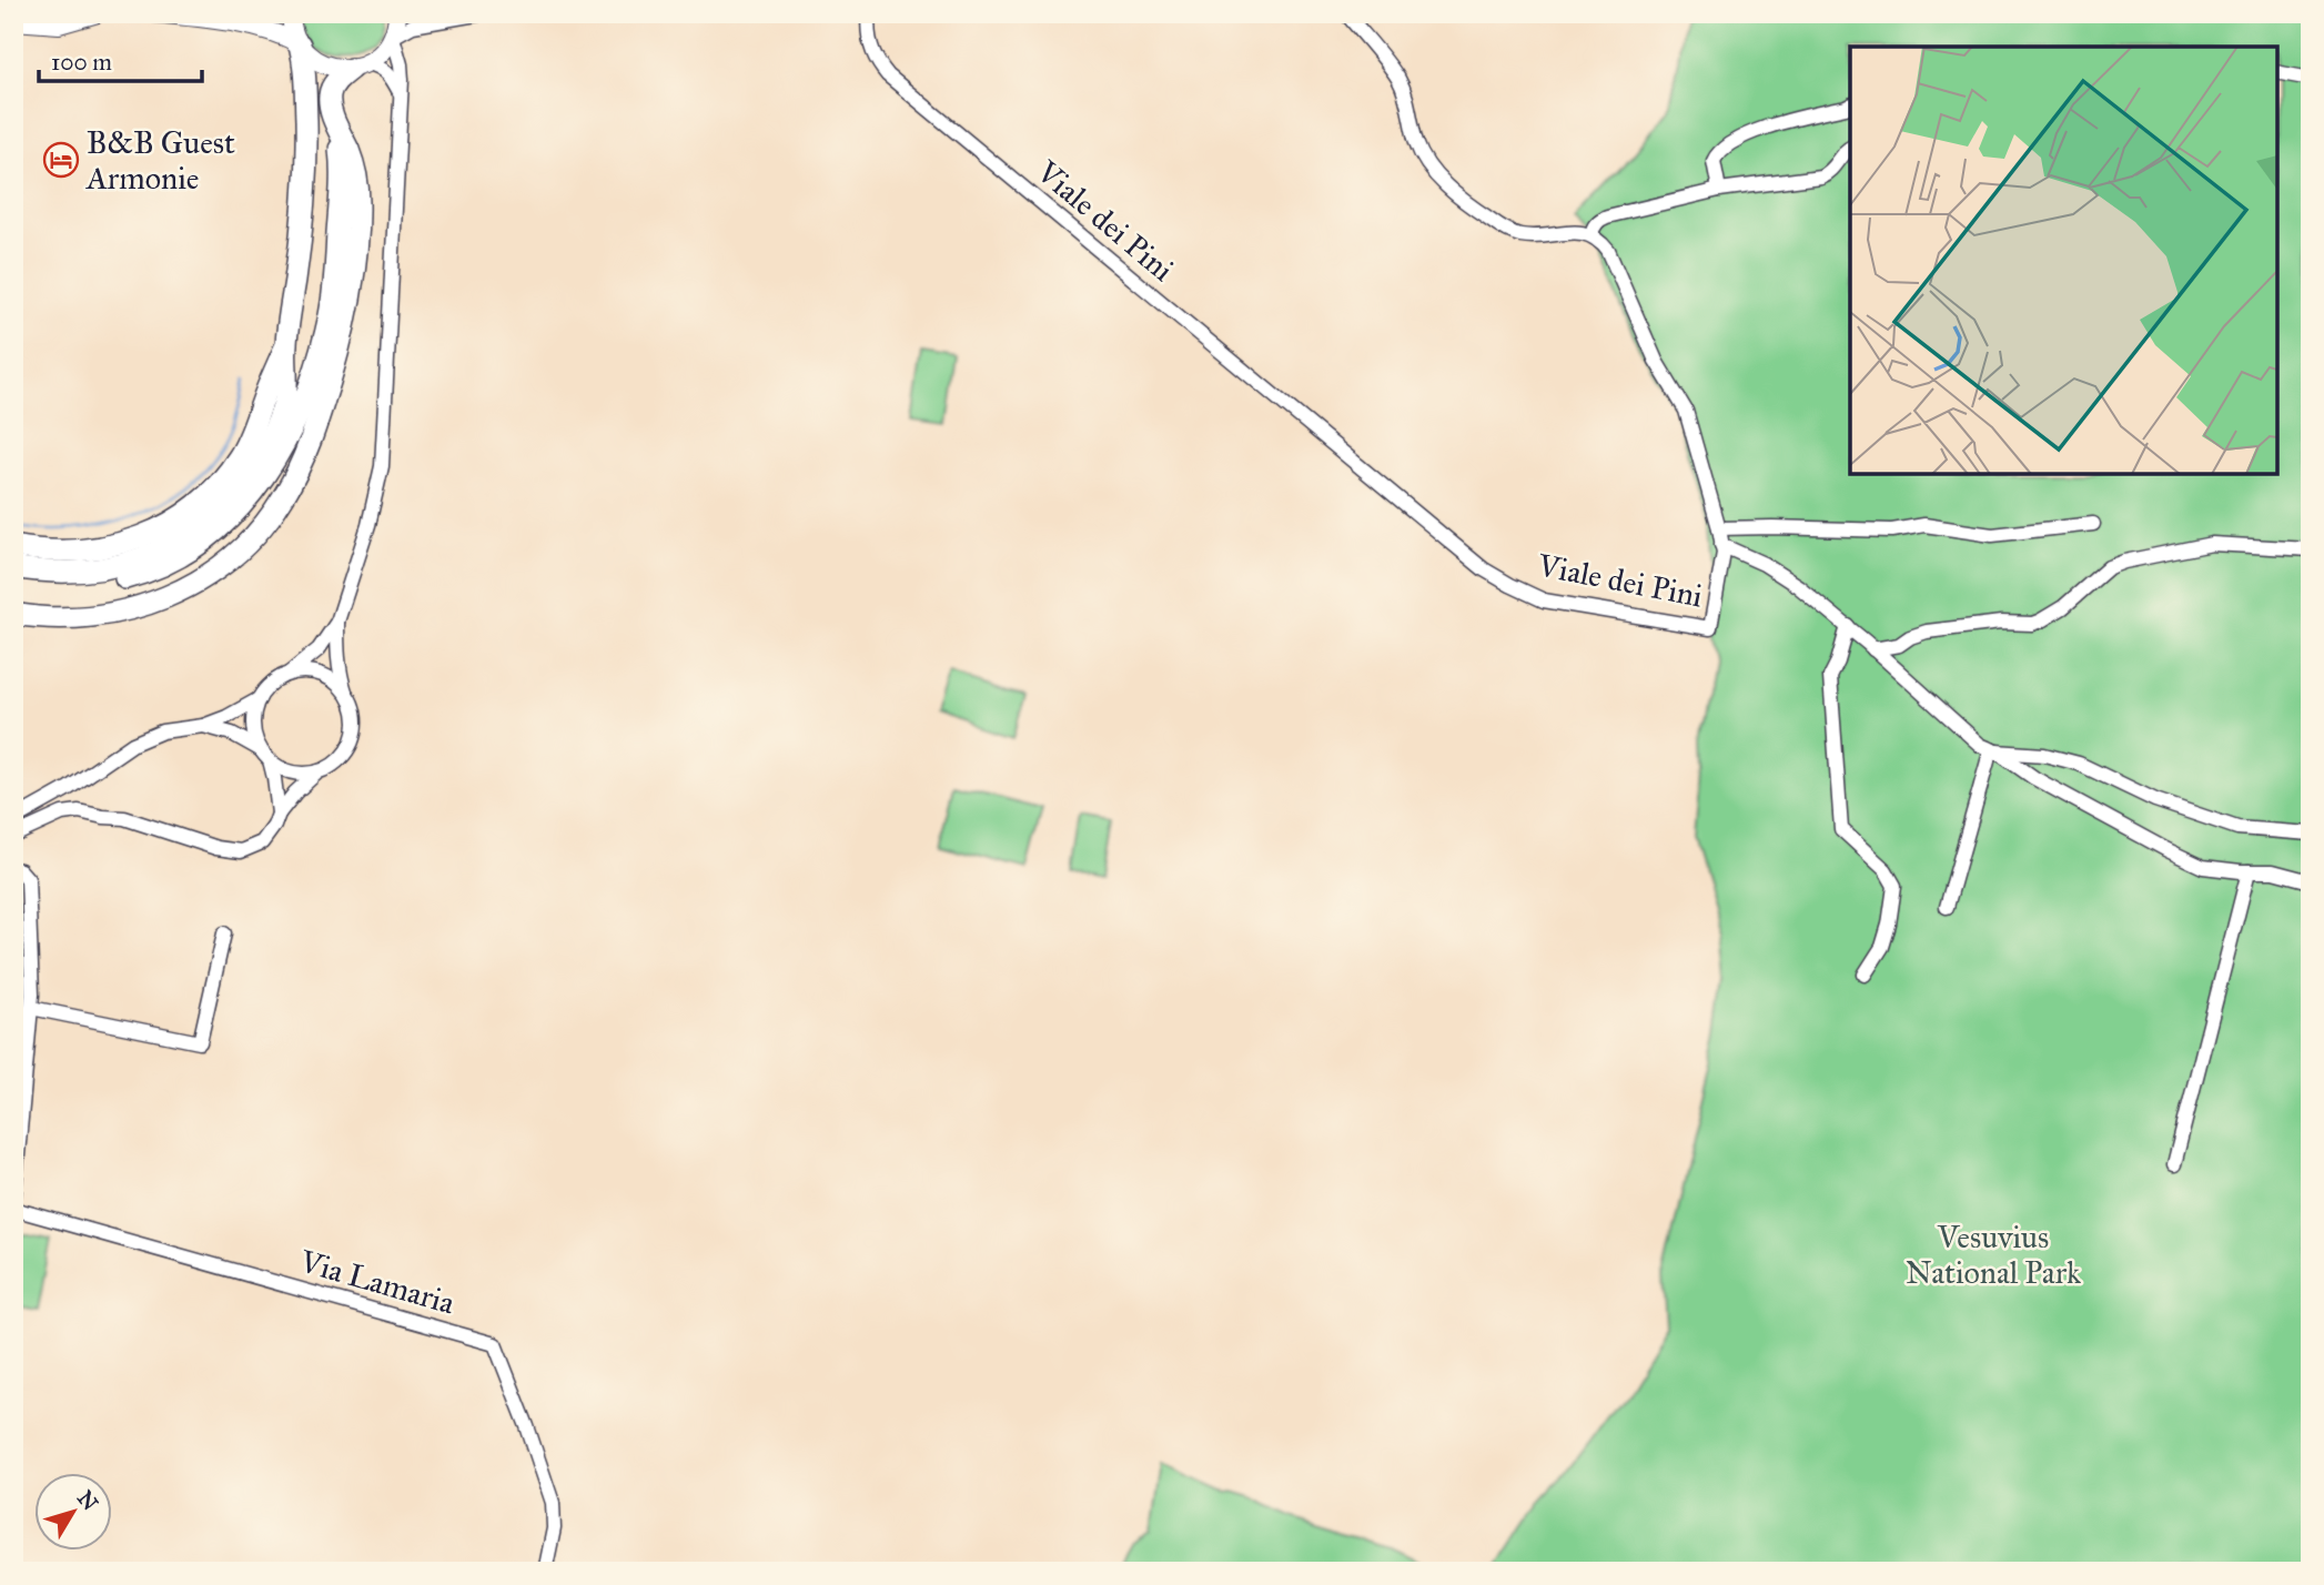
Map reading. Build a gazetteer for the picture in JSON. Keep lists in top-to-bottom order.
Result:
{
  "streets": {
    "street": ["Viale dei Pini", "Via Lamaria"]
  },
  "parks": ["Vesuvius National Park"],
  "places": {
    "hotel": ["B&B Guest Armonie"]
  },
  "scale_bar": "100 m",
  "north": "top right"
}
